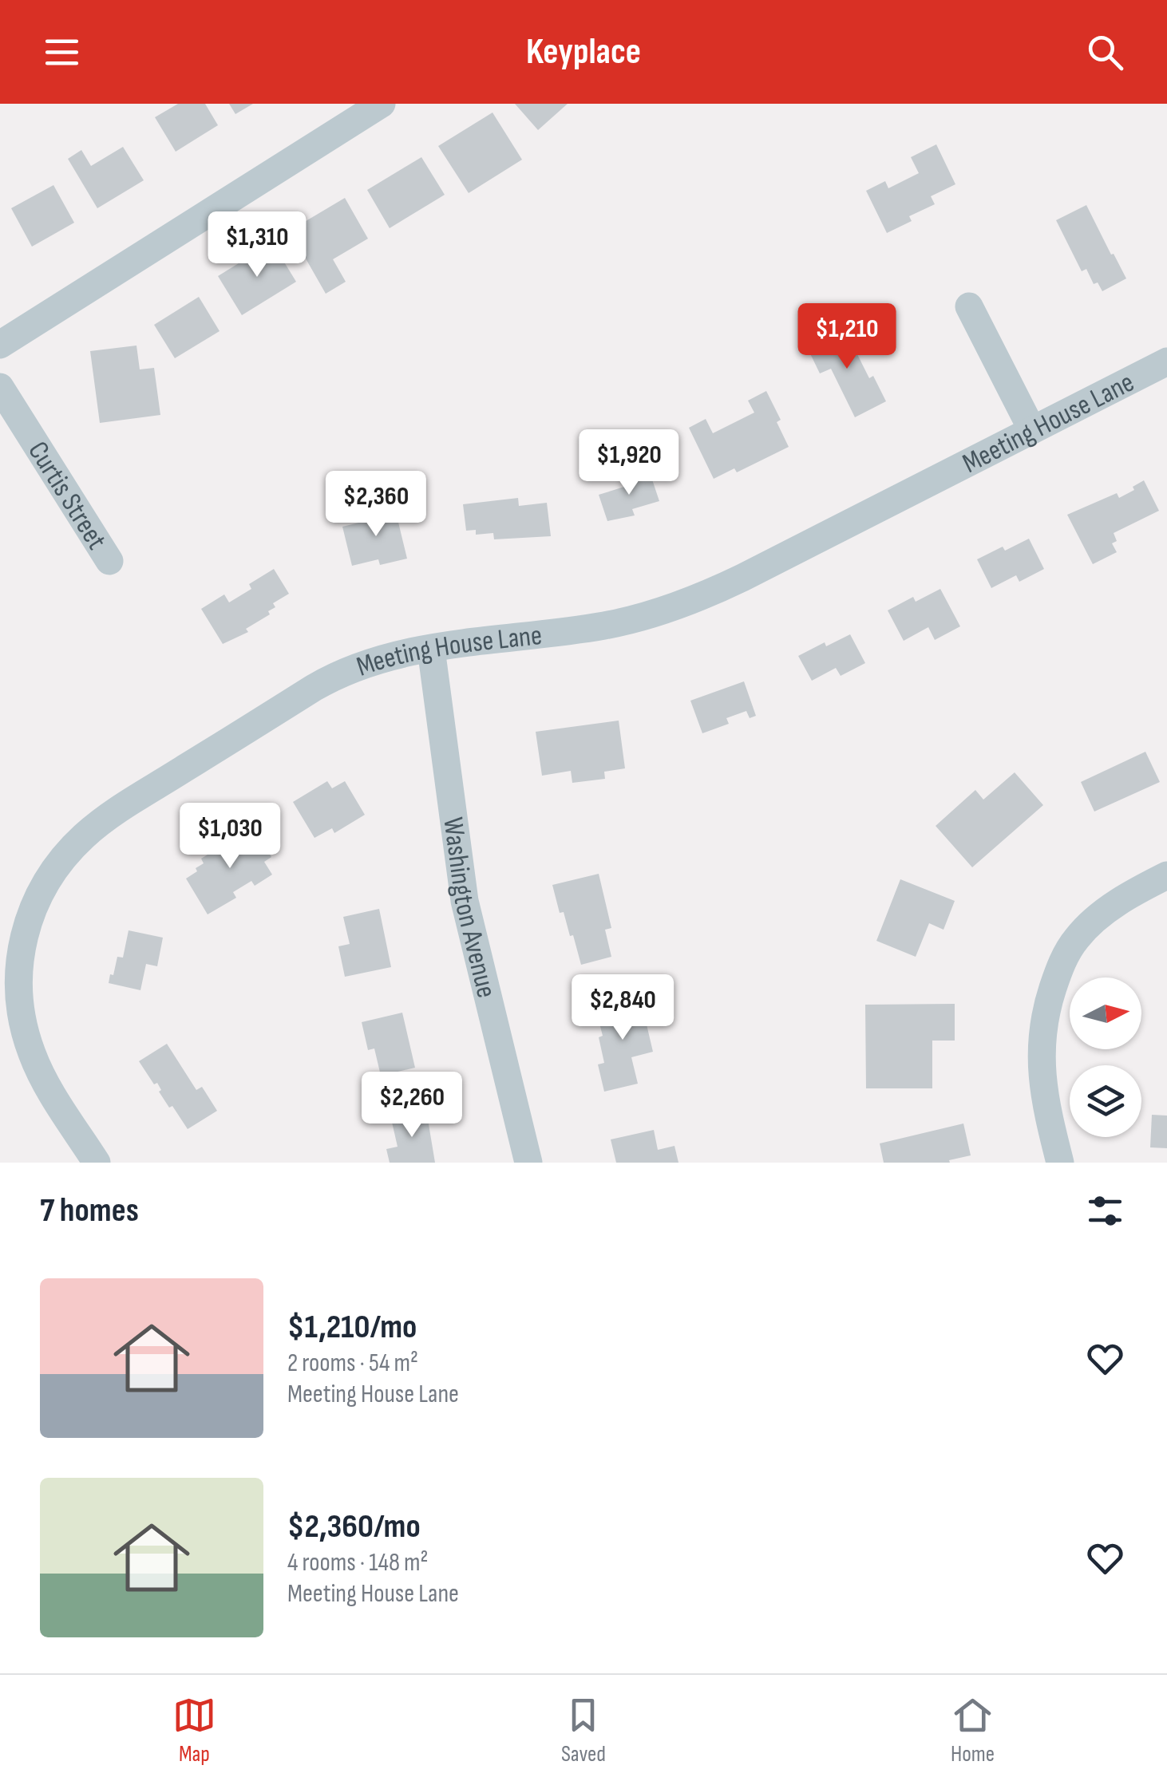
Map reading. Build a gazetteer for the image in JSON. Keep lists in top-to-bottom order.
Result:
{
  "streets": {
    "street": ["Meeting House Lane", "Curtis Street", "Washington Avenue"]
  },
  "crossings": [
    ["Meeting House Lane", "Washington Avenue"]
  ],
  "north": "right",
  "page": {
    "header": "Keyplace",
    "price": [
      "$1,310",
      "$1,210",
      "$1,920",
      "$2,360",
      "$1,030",
      "$2,840",
      "$2,260"
    ],
    "heading": "7 homes",
    "list": [
      {
        "name": "$1,210/mo",
        "note": "2 rooms · 54 m² · Meeting House Lane"
      },
      {
        "name": "$2,360/mo",
        "note": "4 rooms · 148 m² · Meeting House Lane"
      }
    ],
    "tabs": ["Map", "Saved", "Home"]
  }
}
